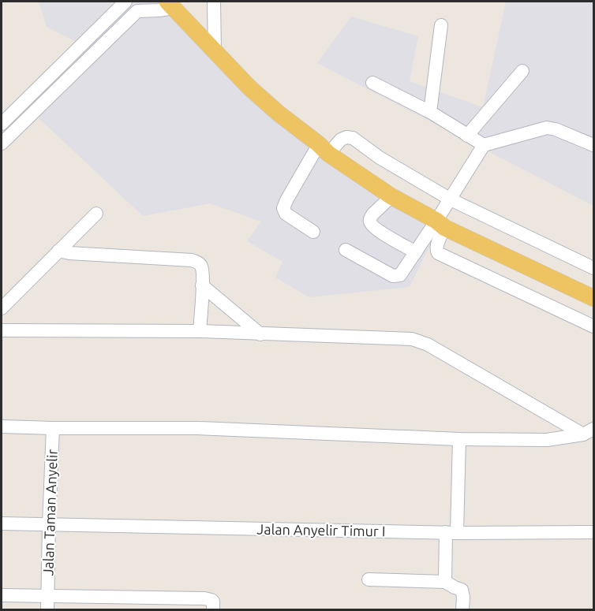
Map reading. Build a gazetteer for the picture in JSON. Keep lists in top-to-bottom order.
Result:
{
  "streets": {
    "street": ["Jalan Taman Anyelir", "Jalan Anyelir Timur I"]
  },
  "crossings": [
    ["Jalan Taman Anyelir", "Jalan Anyelir Timur I"]
  ]
}
